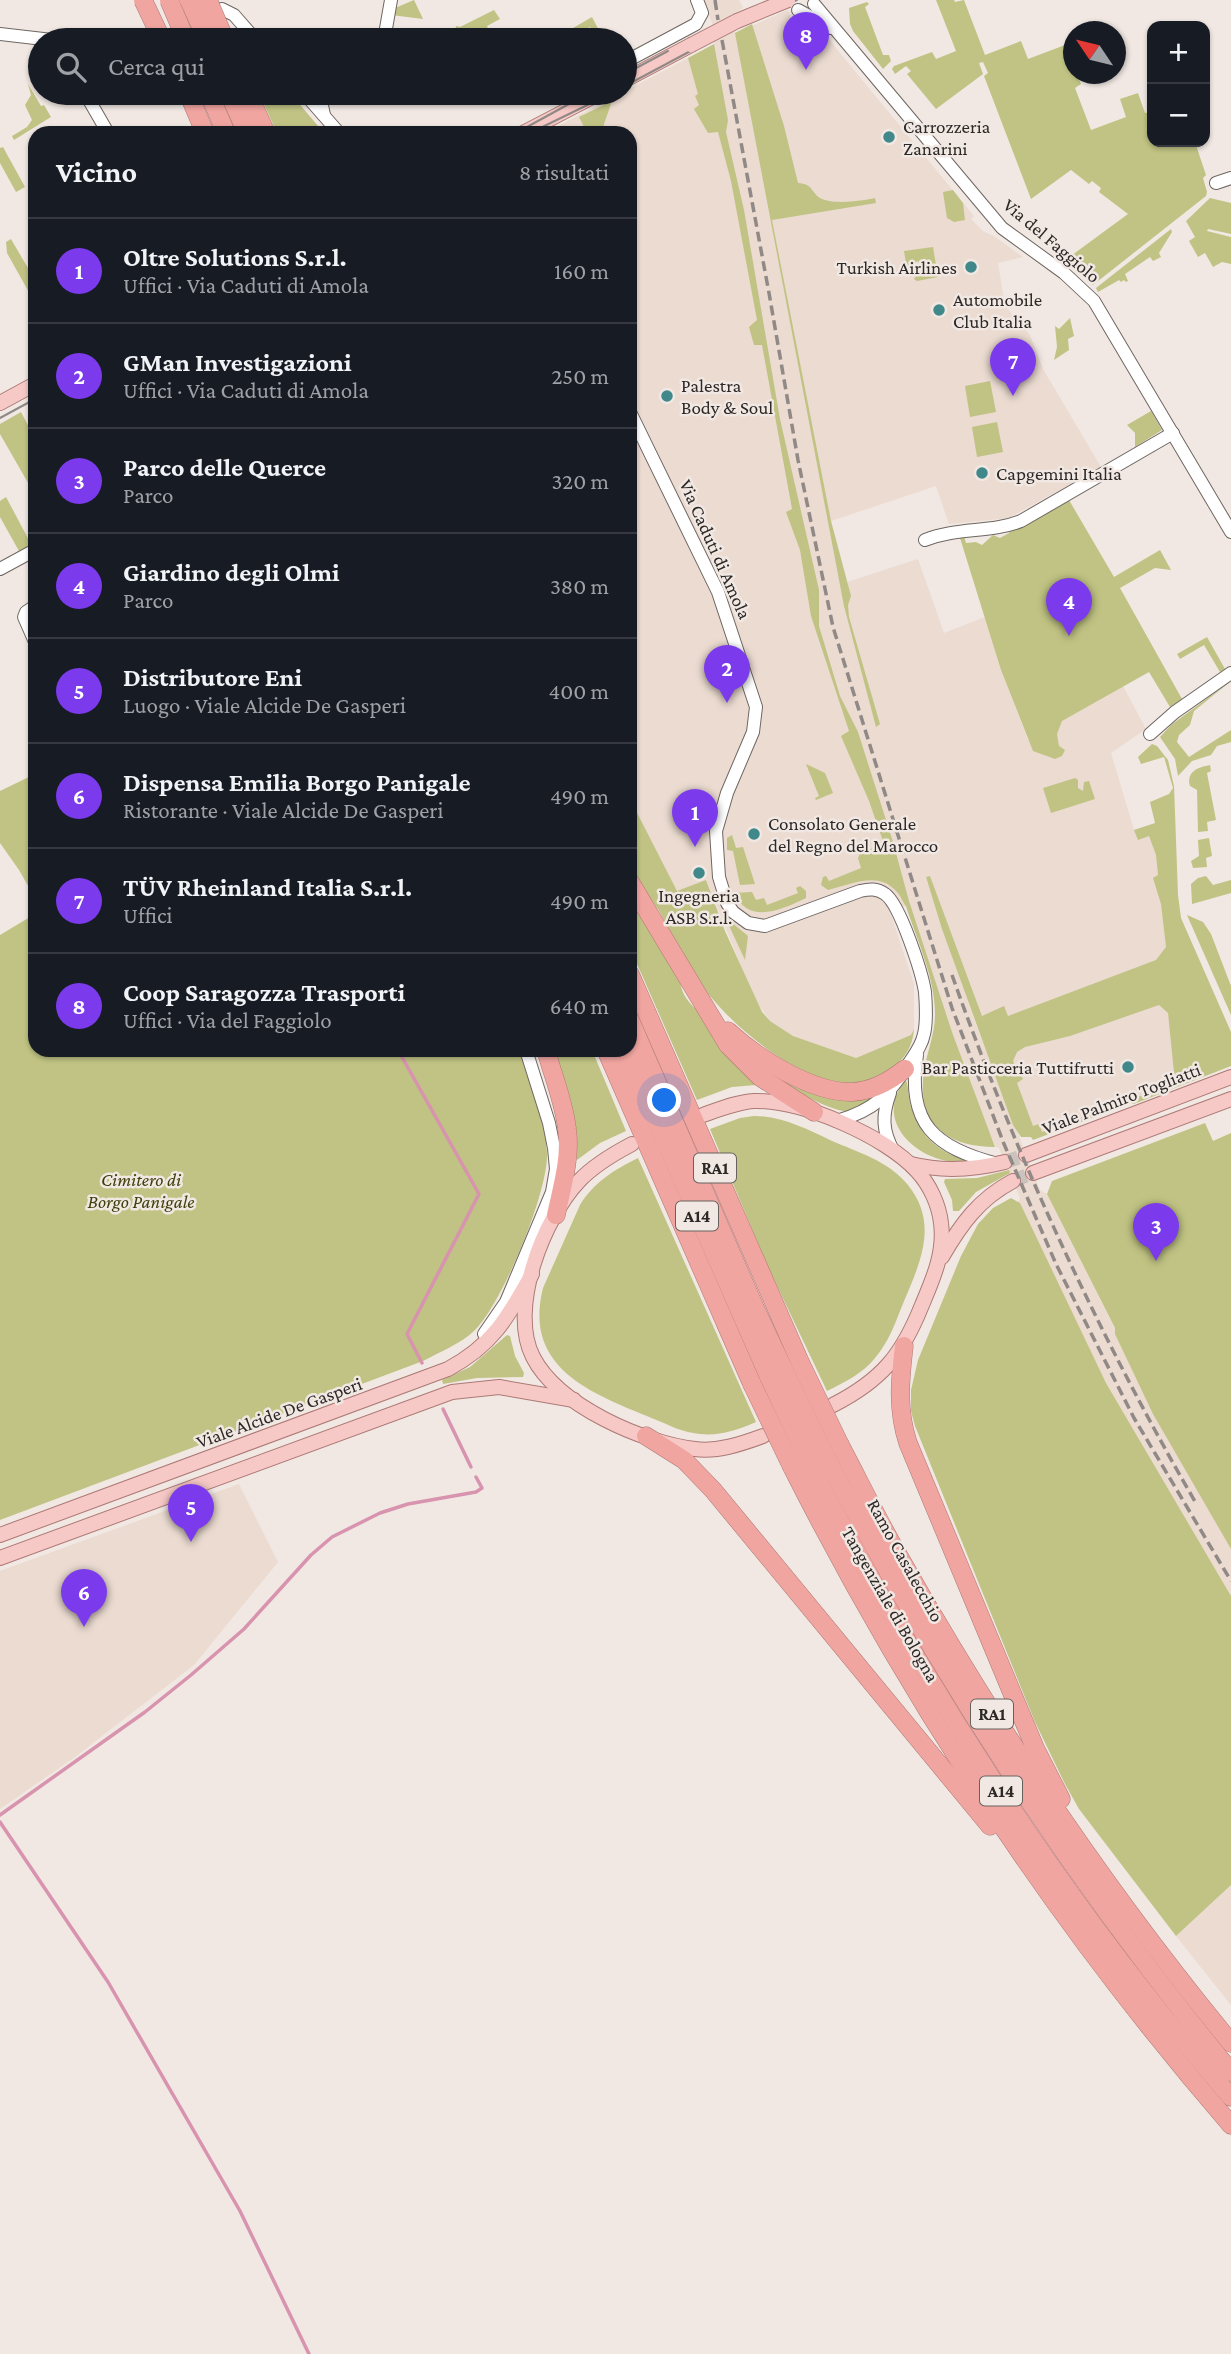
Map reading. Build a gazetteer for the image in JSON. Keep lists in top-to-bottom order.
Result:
{
  "streets": {
    "highway": [
      "RA1",
      "A14",
      "Ramo Casalecchio",
      "Tangenziale di Bologna"
    ],
    "main road": ["Viale Palmiro Togliatti", "Viale Alcide De Gasperi"],
    "street": ["Via del Faggiolo", "Via Caduti di Amola"]
  },
  "crossings": [
    ["Ramo Casalecchio", "Tangenziale di Bologna"]
  ],
  "parks": ["Cimitero di Borgo Panigale"],
  "places": [
    "Carrozzeria Zanarini",
    "Turkish Airlines",
    "Automobile Club Italia",
    "Palestra Body & Soul",
    "Capgemini Italia",
    "Consolato Generale del Regno del Marocco",
    "Ingegneria ASB S.r.l.",
    "Bar Pasticceria Tuttifrutti"
  ],
  "north": "top left",
  "page": {
    "pins": [
      "8",
      "7",
      "4",
      "2",
      "1",
      "3",
      "5",
      "6"
    ],
    "map_buttons": ["+", "−"],
    "search": "Cerca qui",
    "heading": ["Vicino", "8 risultati"],
    "list": [
      {
        "mark": "1",
        "name": "Oltre Solutions S.r.l.",
        "note": "Uffici · Via Caduti di Amola",
        "value": "160 m"
      },
      {
        "mark": "2",
        "name": "GMan Investigazioni",
        "note": "Uffici · Via Caduti di Amola",
        "value": "250 m"
      },
      {
        "mark": "3",
        "name": "Parco delle Querce",
        "note": "Parco",
        "value": "320 m"
      },
      {
        "mark": "4",
        "name": "Giardino degli Olmi",
        "note": "Parco",
        "value": "380 m"
      },
      {
        "mark": "5",
        "name": "Distributore Eni",
        "note": "Luogo · Viale Alcide De Gasperi",
        "value": "400 m"
      },
      {
        "mark": "6",
        "name": "Dispensa Emilia Borgo Panigale",
        "note": "Ristorante · Viale Alcide De Gasperi",
        "value": "490 m"
      },
      {
        "mark": "7",
        "name": "TÜV Rheinland Italia S.r.l.",
        "note": "Uffici",
        "value": "490 m"
      },
      {
        "mark": "8",
        "name": "Coop Saragozza Trasporti",
        "note": "Uffici · Via del Faggiolo",
        "value": "640 m"
      }
    ]
  }
}
